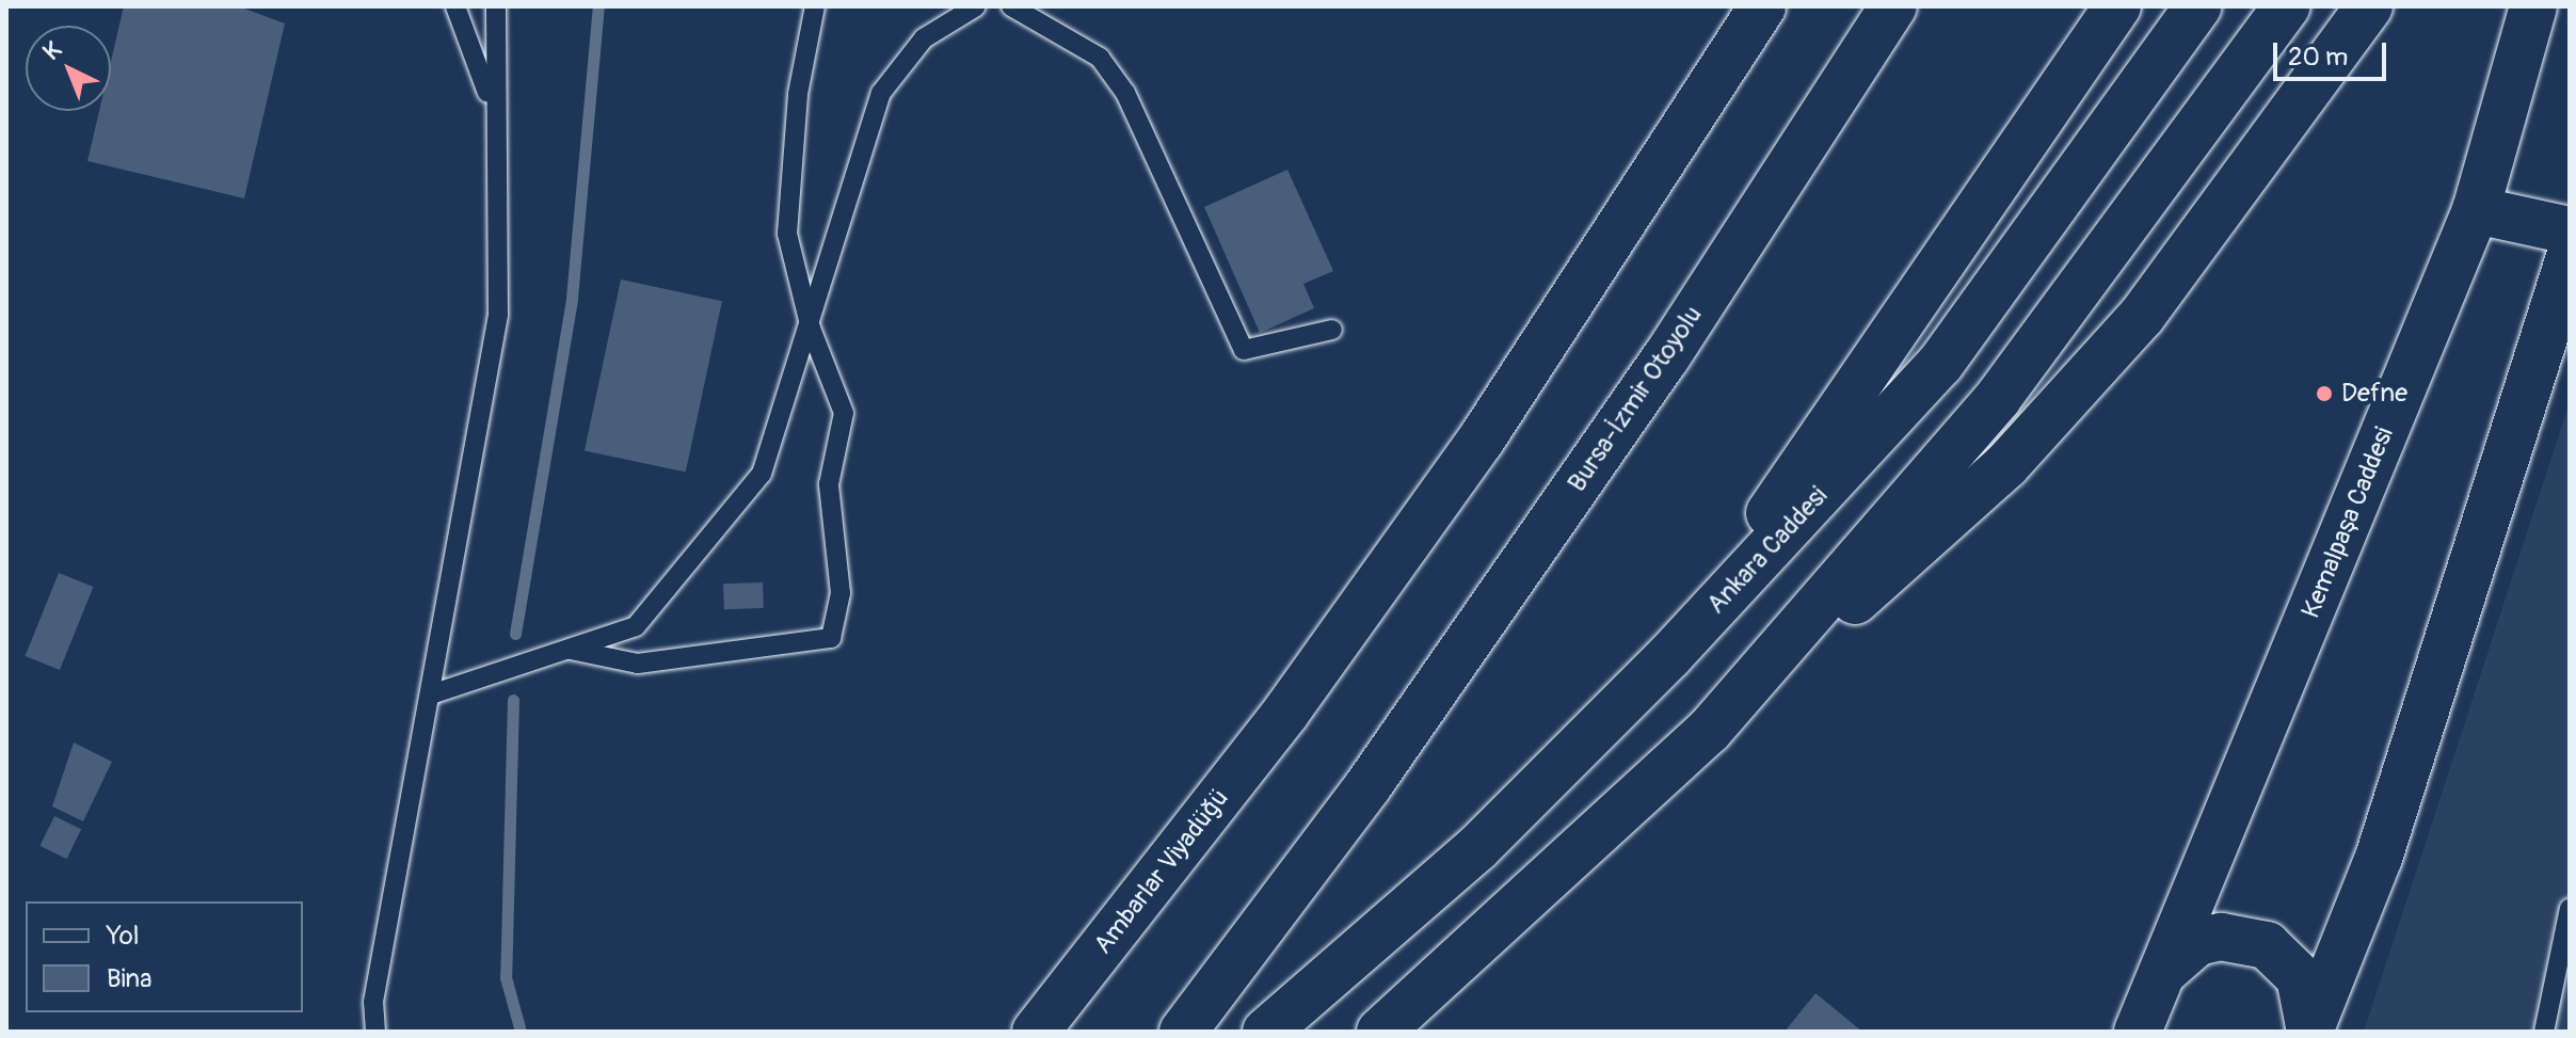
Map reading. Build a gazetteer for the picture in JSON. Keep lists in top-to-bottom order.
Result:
{
  "streets": {
    "main road": [
      "Bursa-İzmir Otoyolu",
      "Kemalpaşa Caddesi",
      "Ankara Caddesi",
      "Ambarlar Viyadüğü"
    ]
  },
  "places": ["Defne"],
  "legend": ["Yol", "Bina"],
  "scale_bar": "20 m",
  "north": "top left"
}
